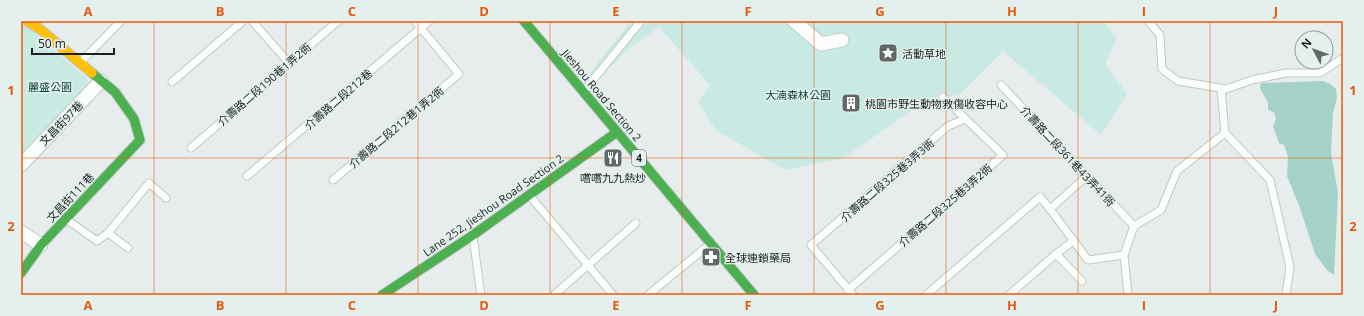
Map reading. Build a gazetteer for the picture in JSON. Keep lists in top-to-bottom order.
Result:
{
  "streets": {
    "street": [
      "Jieshou Road Section 2",
      "文昌街97巷",
      "4",
      "文昌街111巷",
      "Lane 252, Jieshou Road Section 2"
    ],
    "lane": [
      "介壽路二段190巷1弄2衖",
      "介壽路二段212巷",
      "介壽路二段212巷1弄2衖",
      "介壽路二段361巷43弄41衖",
      "介壽路二段325巷3弄3衖",
      "介壽路二段325巷3弄2衖"
    ]
  },
  "crossings": [
    ["Jieshou Road Section 2", "Lane 252, Jieshou Road Section 2"],
    ["介壽路二段212巷", "介壽路二段212巷1弄2衖"],
    ["文昌街97巷", "文昌街111巷"],
    ["介壽路二段325巷3弄3衖", "介壽路二段325巷3弄2衖"]
  ],
  "parks": ["麗盛公園", "大湳森林公園"],
  "places": {
    "place": ["活動草地"],
    "building": ["桃園市野生動物救傷收容中心"],
    "restaurant": ["嚐嚐九九熱炒"],
    "pharmacy": ["全球連鎖藥局"]
  },
  "scale_bar": "50 m",
  "north": "top left",
  "grid": {
    "columns": [
      "A",
      "B",
      "C",
      "D",
      "E",
      "F",
      "G",
      "H",
      "I",
      "J"
    ],
    "rows": ["1", "2"]
  }
}
